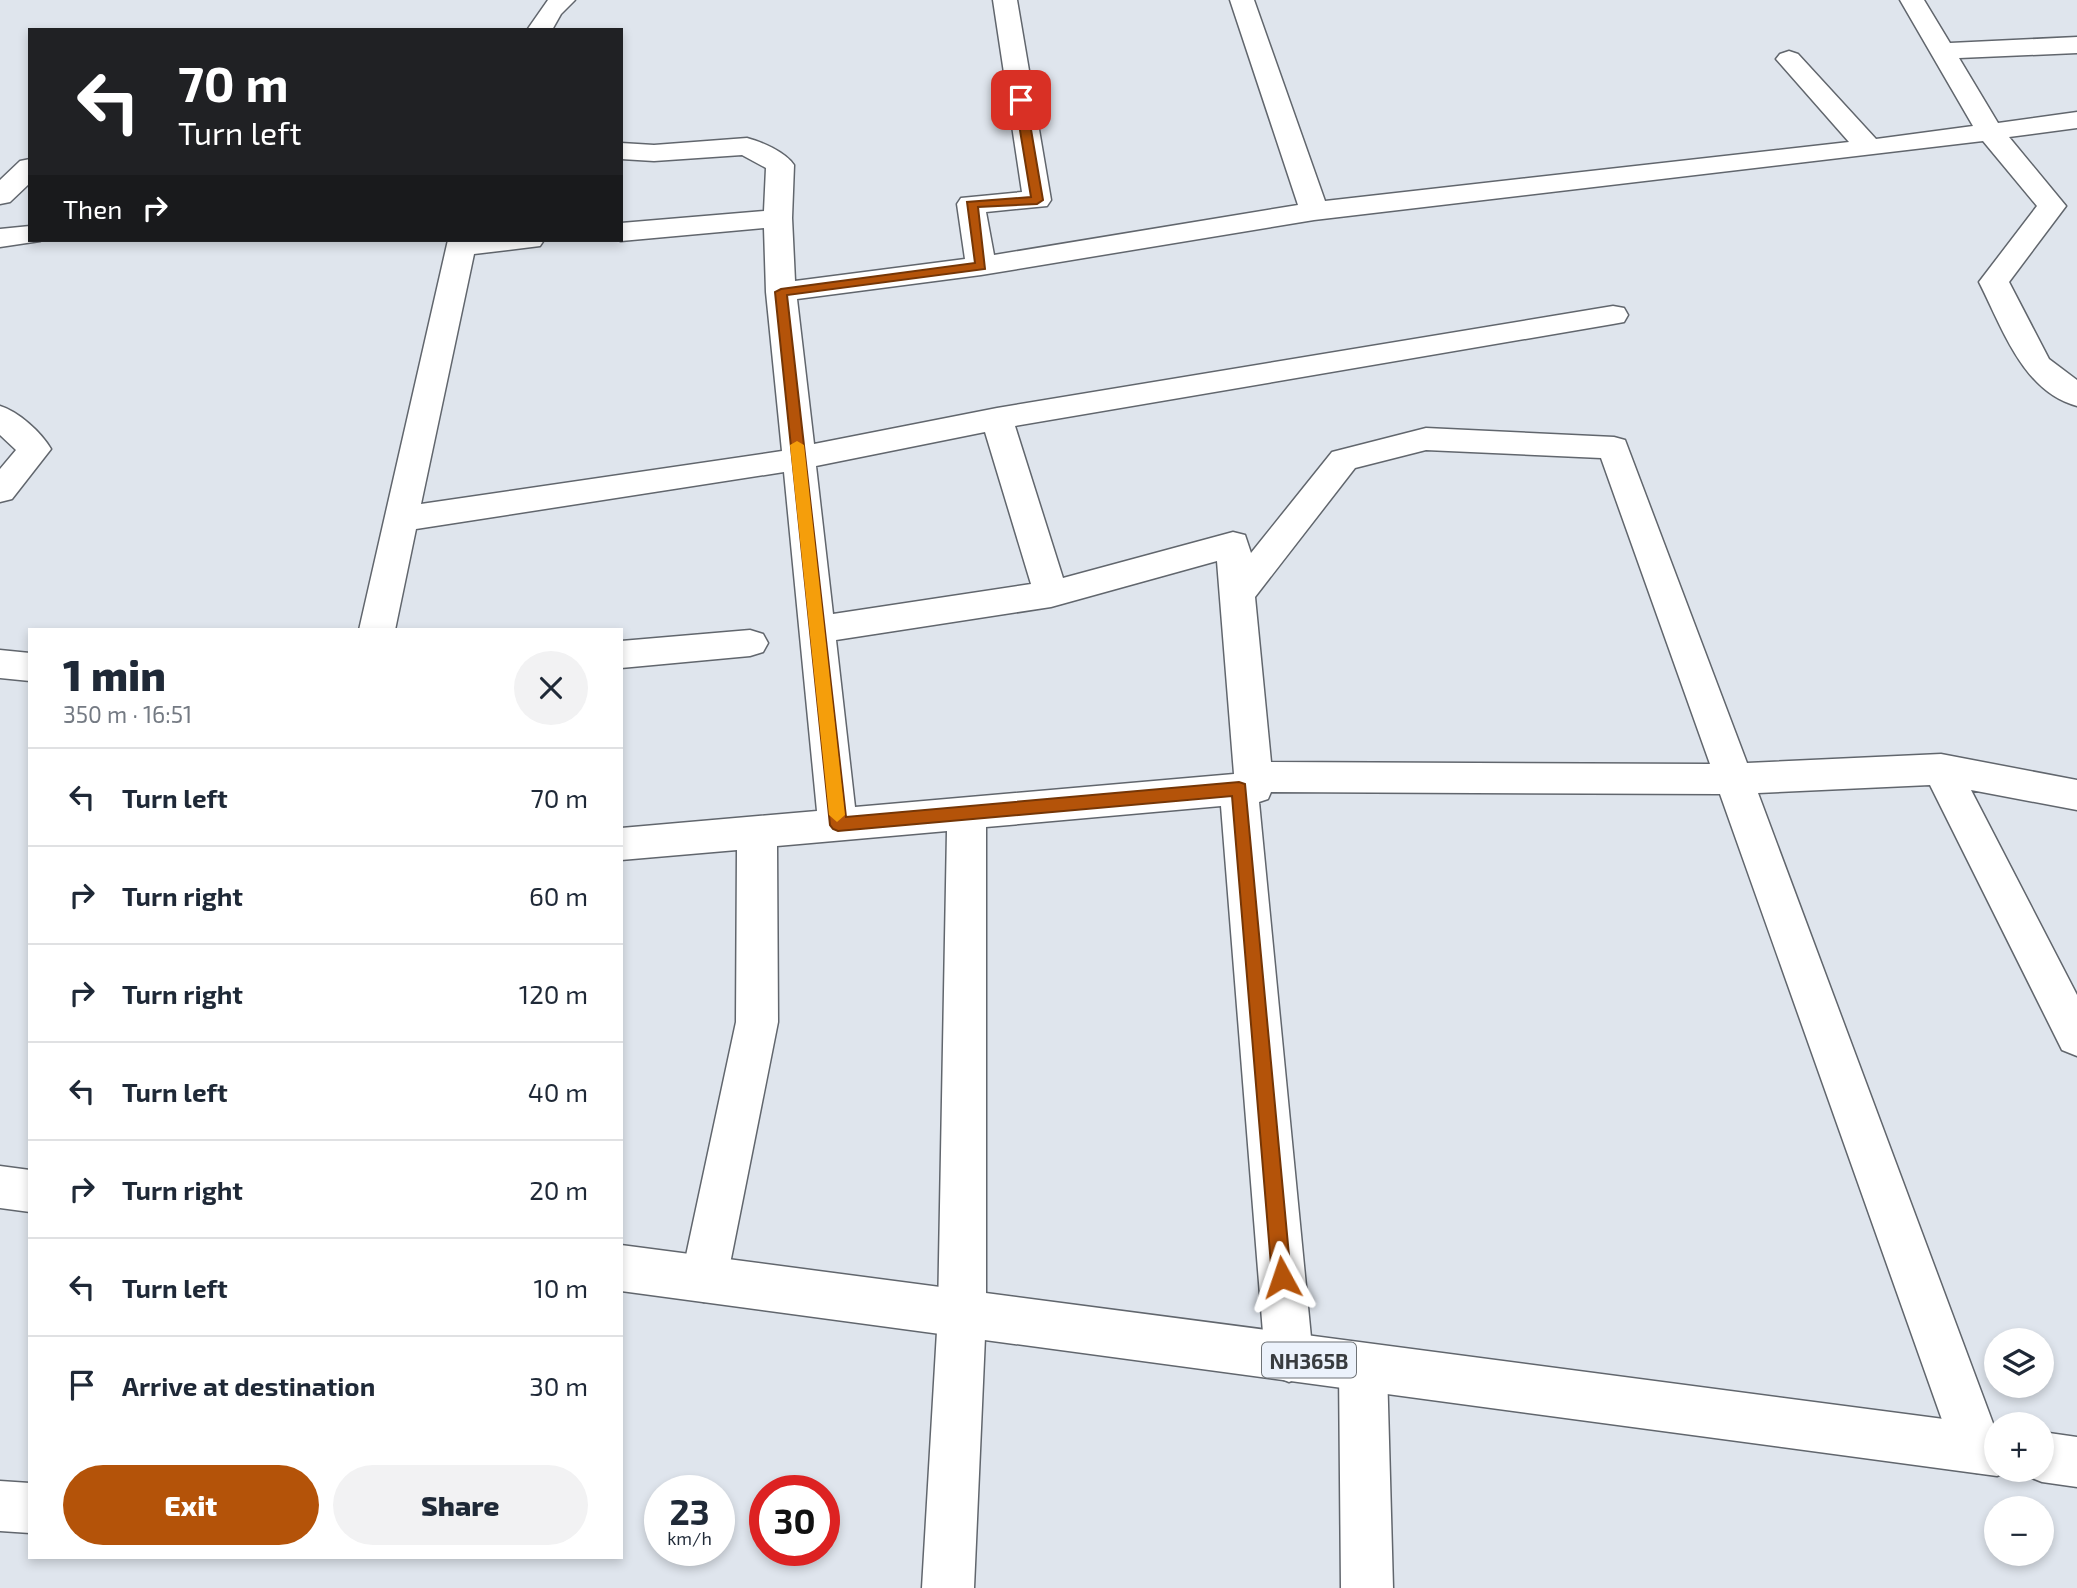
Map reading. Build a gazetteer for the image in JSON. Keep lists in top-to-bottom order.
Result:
{
  "streets": {
    "main road": ["NH365B"]
  },
  "page": {
    "turn": ["70 m", "Turn left"],
    "then": "Then",
    "heading": ["1 min", "350 m · 16:51"],
    "list": [
      {
        "name": "Turn left",
        "value": "70 m"
      },
      {
        "name": "Turn right",
        "value": "60 m"
      },
      {
        "name": "Turn right",
        "value": "120 m"
      },
      {
        "name": "Turn left",
        "value": "40 m"
      },
      {
        "name": "Turn right",
        "value": "20 m"
      },
      {
        "name": "Turn left",
        "value": "10 m"
      },
      {
        "name": "Arrive at destination",
        "value": "30 m"
      }
    ],
    "map_buttons": ["+", "−"],
    "buttons": ["Exit", "Share"],
    "speed": "23 km/h",
    "limit": "30"
  }
}
